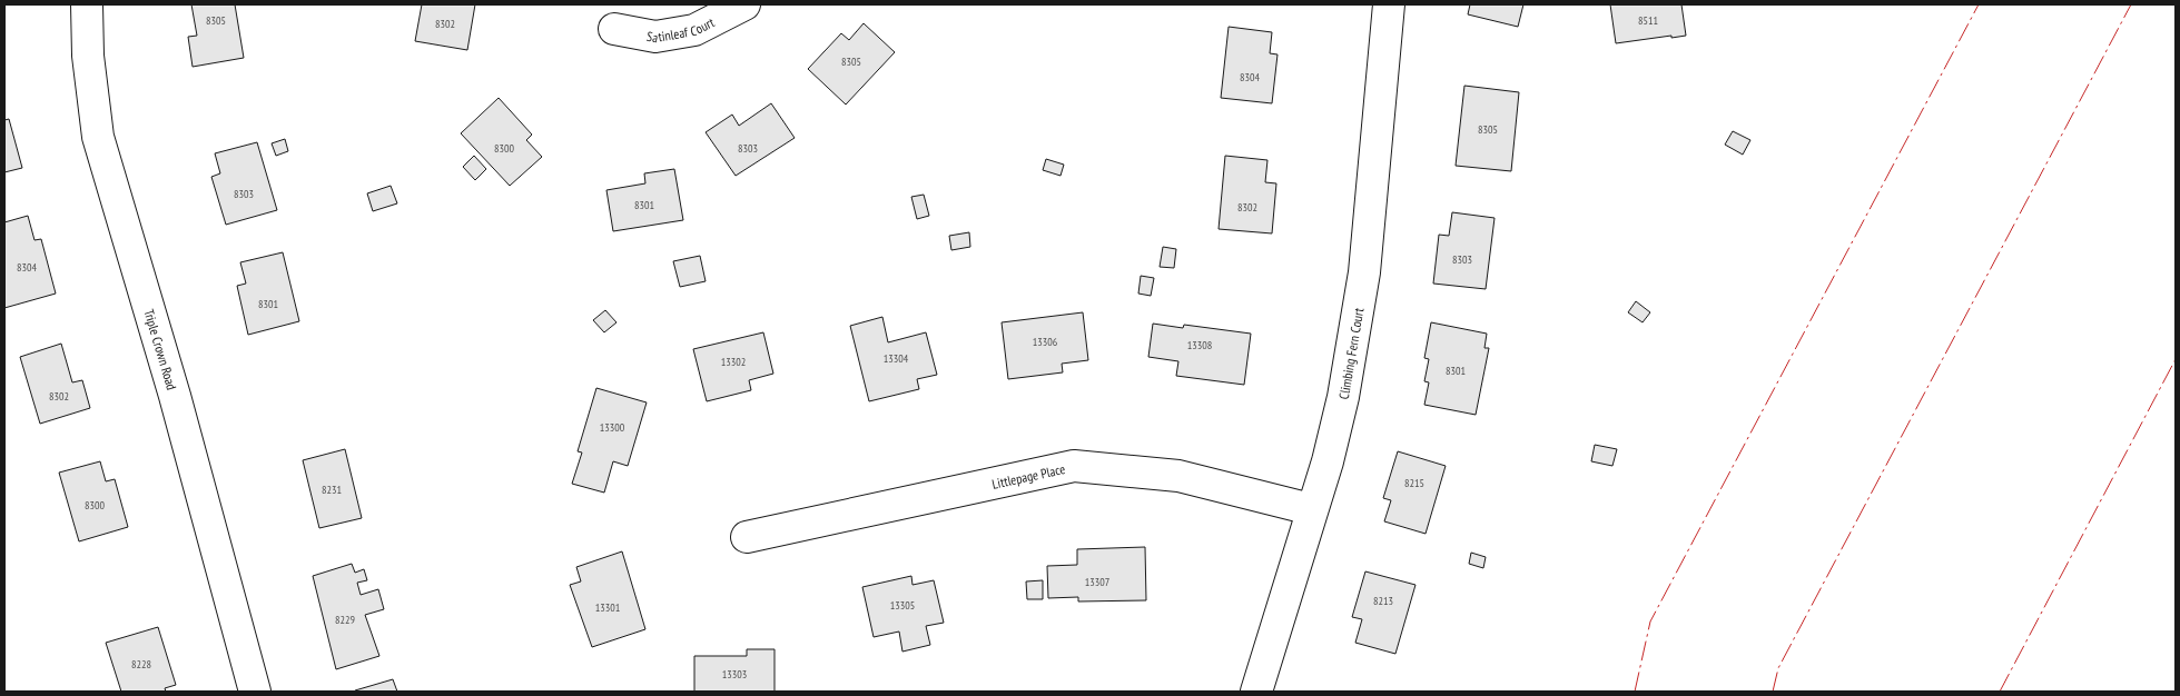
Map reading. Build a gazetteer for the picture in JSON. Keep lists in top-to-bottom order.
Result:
{
  "streets": {
    "street": [
      "Satinleaf Court",
      "Triple Crown Road",
      "Climbing Fern Court",
      "Littlepage Place"
    ]
  },
  "crossings": [
    ["Climbing Fern Court", "Littlepage Place"]
  ],
  "house_numbers": [
    "8305",
    "8511",
    "8302",
    "8305",
    "8304",
    "8305",
    "8300",
    "8303",
    "8303",
    "8301",
    "8302",
    "8303",
    "8304",
    "8301",
    "13306",
    "13308",
    "13304",
    "13302",
    "8301",
    "8302",
    "13300",
    "8215",
    "8231",
    "8300",
    "13307",
    "8213",
    "13305",
    "13301",
    "8229",
    "8228",
    "13303"
  ]
}
